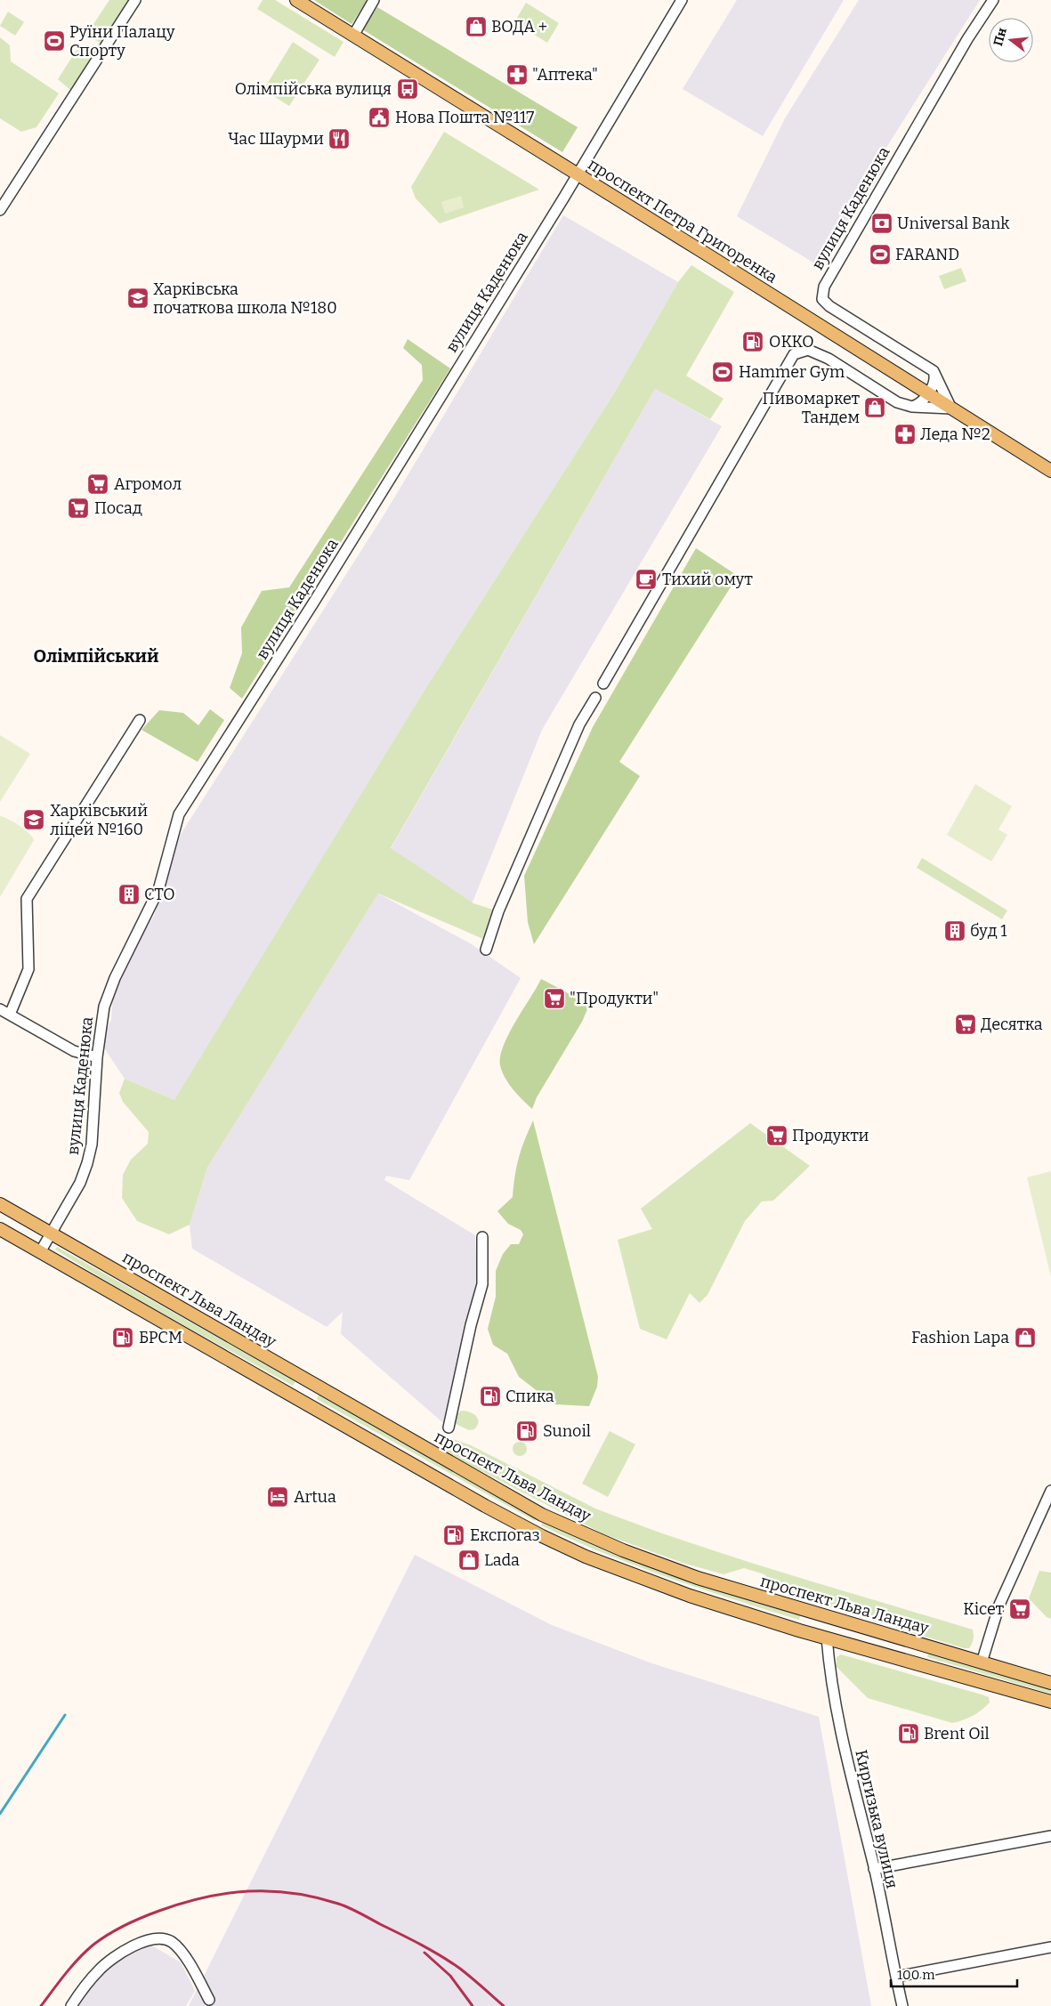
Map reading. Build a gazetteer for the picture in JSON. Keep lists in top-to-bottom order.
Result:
{
  "streets": {
    "main road": ["проспект Петра Григоренка", "проспект Льва Ландау"],
    "street": ["вулиця Каденюка", "Киргизька вулиця"]
  },
  "crossings": [
    ["вулиця Каденюка", "проспект Петра Григоренка"],
    ["вулиця Каденюка", "проспект Льва Ландау"]
  ],
  "districts": ["Олімпійський"],
  "places": {
    "shop": [
      "ВОДА +",
      "Пивомаркет Тандем",
      "Fashion Lapa",
      "Lada"
    ],
    "sports": ["Руїни Палацу Спорту", "FARAND", "Hammer Gym"],
    "pharmacy": ["\"Аптека\"", "Леда №2"],
    "bus stop": ["Олімпійська вулиця"],
    "public building": ["Нова Пошта №117"],
    "restaurant": ["Час Шаурми"],
    "bank": ["Universal Bank"],
    "school or university": ["Харківська початкова школа №180", "Харківський ліцей №160"],
    "fuel station": [
      "ОККО",
      "БРСМ",
      "Спика",
      "Sunoil",
      "Експогаз",
      "Brent Oil"
    ],
    "supermarket": [
      "Агромол",
      "Посад",
      "\"Продукти\"",
      "Десятка",
      "Продукти",
      "Кісет"
    ],
    "cafe": ["Тихий омут"],
    "building": ["СТО", "буд 1"],
    "hotel": ["Artua"]
  },
  "scale_bar": "100 m",
  "north": "left"
}
